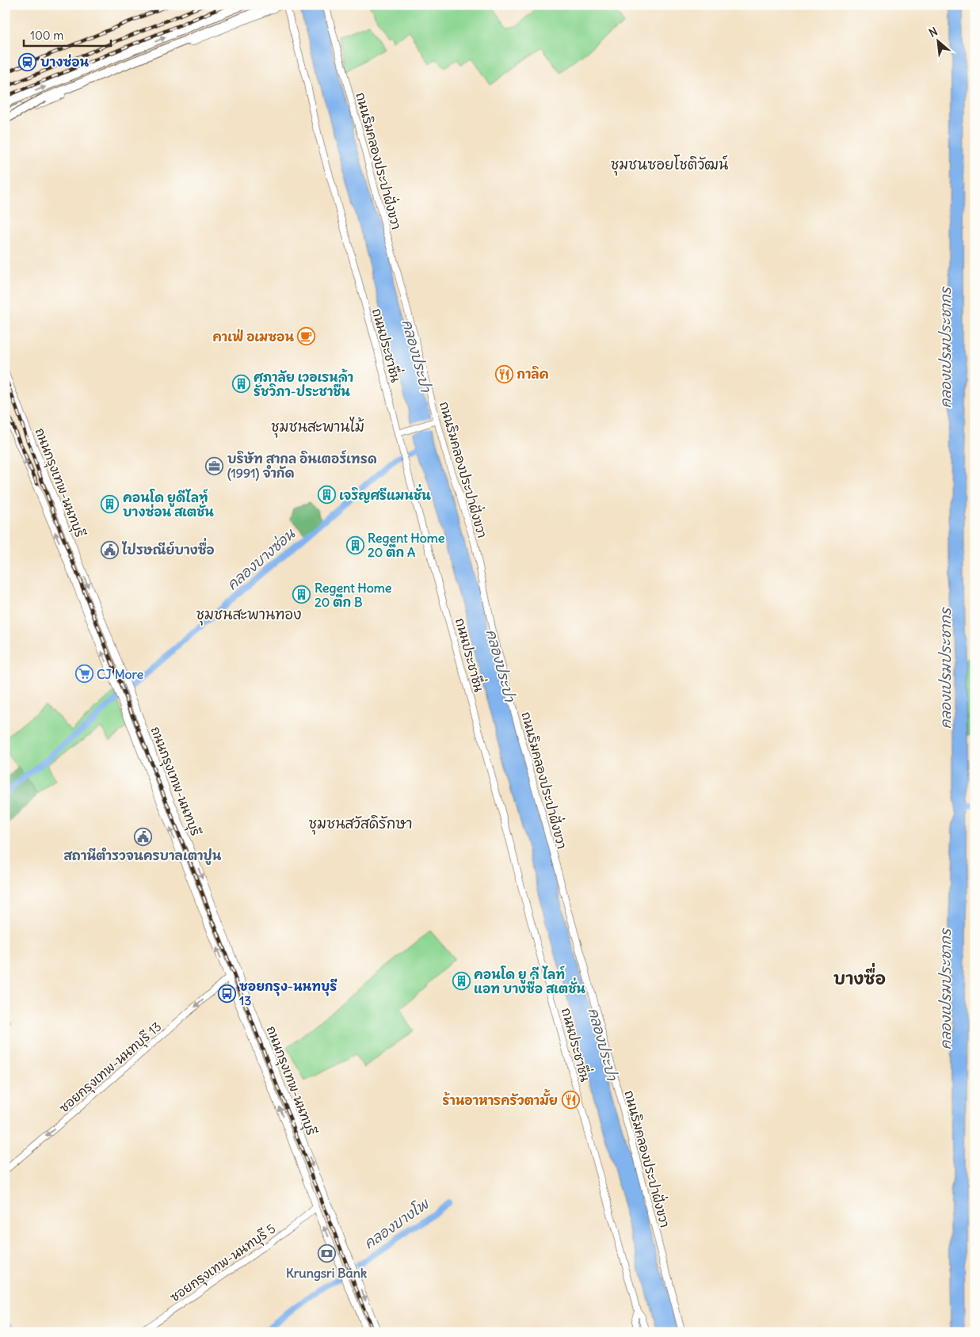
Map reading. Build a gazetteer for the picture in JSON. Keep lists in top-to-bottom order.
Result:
{
  "streets": {
    "main road": [
      "ถนนริมคลองประปาฝั่งขวา",
      "ถนนประชาชื่น",
      "ถนนกรุงเทพ-นนทบุรี",
      "ซอยกรุงเทพ-นนทบุรี 13",
      "ซอยกรุงเทพ-นนทบุรี 5"
    ]
  },
  "crossings": [
    ["ถนนกรุงเทพ-นนทบุรี", "ซอยกรุงเทพ-นนทบุรี 13"],
    ["ถนนกรุงเทพ-นนทบุรี", "ซอยกรุงเทพ-นนทบุรี 5"]
  ],
  "one_way": ["ซอยกรุงเทพ-นนทบุรี 13"],
  "districts": [
    "ชุมชนซอยโชติวัฒน์",
    "ชุมชนสะพานไม้",
    "ชุมชนสะพานทอง",
    "ชุมชนสวัสดิรักษา",
    "บางซื่อ"
  ],
  "water": [
    "คลองเปรมประชากร",
    "คลองประปา",
    "คลองบางซ่อน",
    "คลองบางโพ"
  ],
  "places": {
    "station": ["บางซ่อน"],
    "cafe": ["คาเฟ่ อเมซอน"],
    "restaurant": ["กาลิค", "ร้านอาหารครัวตามั้ย"],
    "building": [
      "ศุภาลัย เวอเรนด้า รัชวิภา-ประชาชื่น",
      "เจริญศรีแมนชั่น",
      "คอนโด ยูดีไลท์ บางซ่อน สเตชั่น",
      "Regent Home 20 ตึก A",
      "Regent Home 20 ตึก B",
      "คอนโด ยู ดี ไลท์ แอท บางซื่อ สเตชั่น"
    ],
    "office": ["บริษัท สากล อินเตอร์เทรด (1991) จำกัด"],
    "public building": ["ไปรษณีย์บางซื่อ", "สถานีตำรวจนครบาลเตาปูน"],
    "supermarket": ["CJ More"],
    "bus stop": ["ซอยกรุง-นนทบุรี 13"],
    "bank": ["Krungsri Bank"]
  },
  "scale_bar": "100 m",
  "north": "top left"
}
